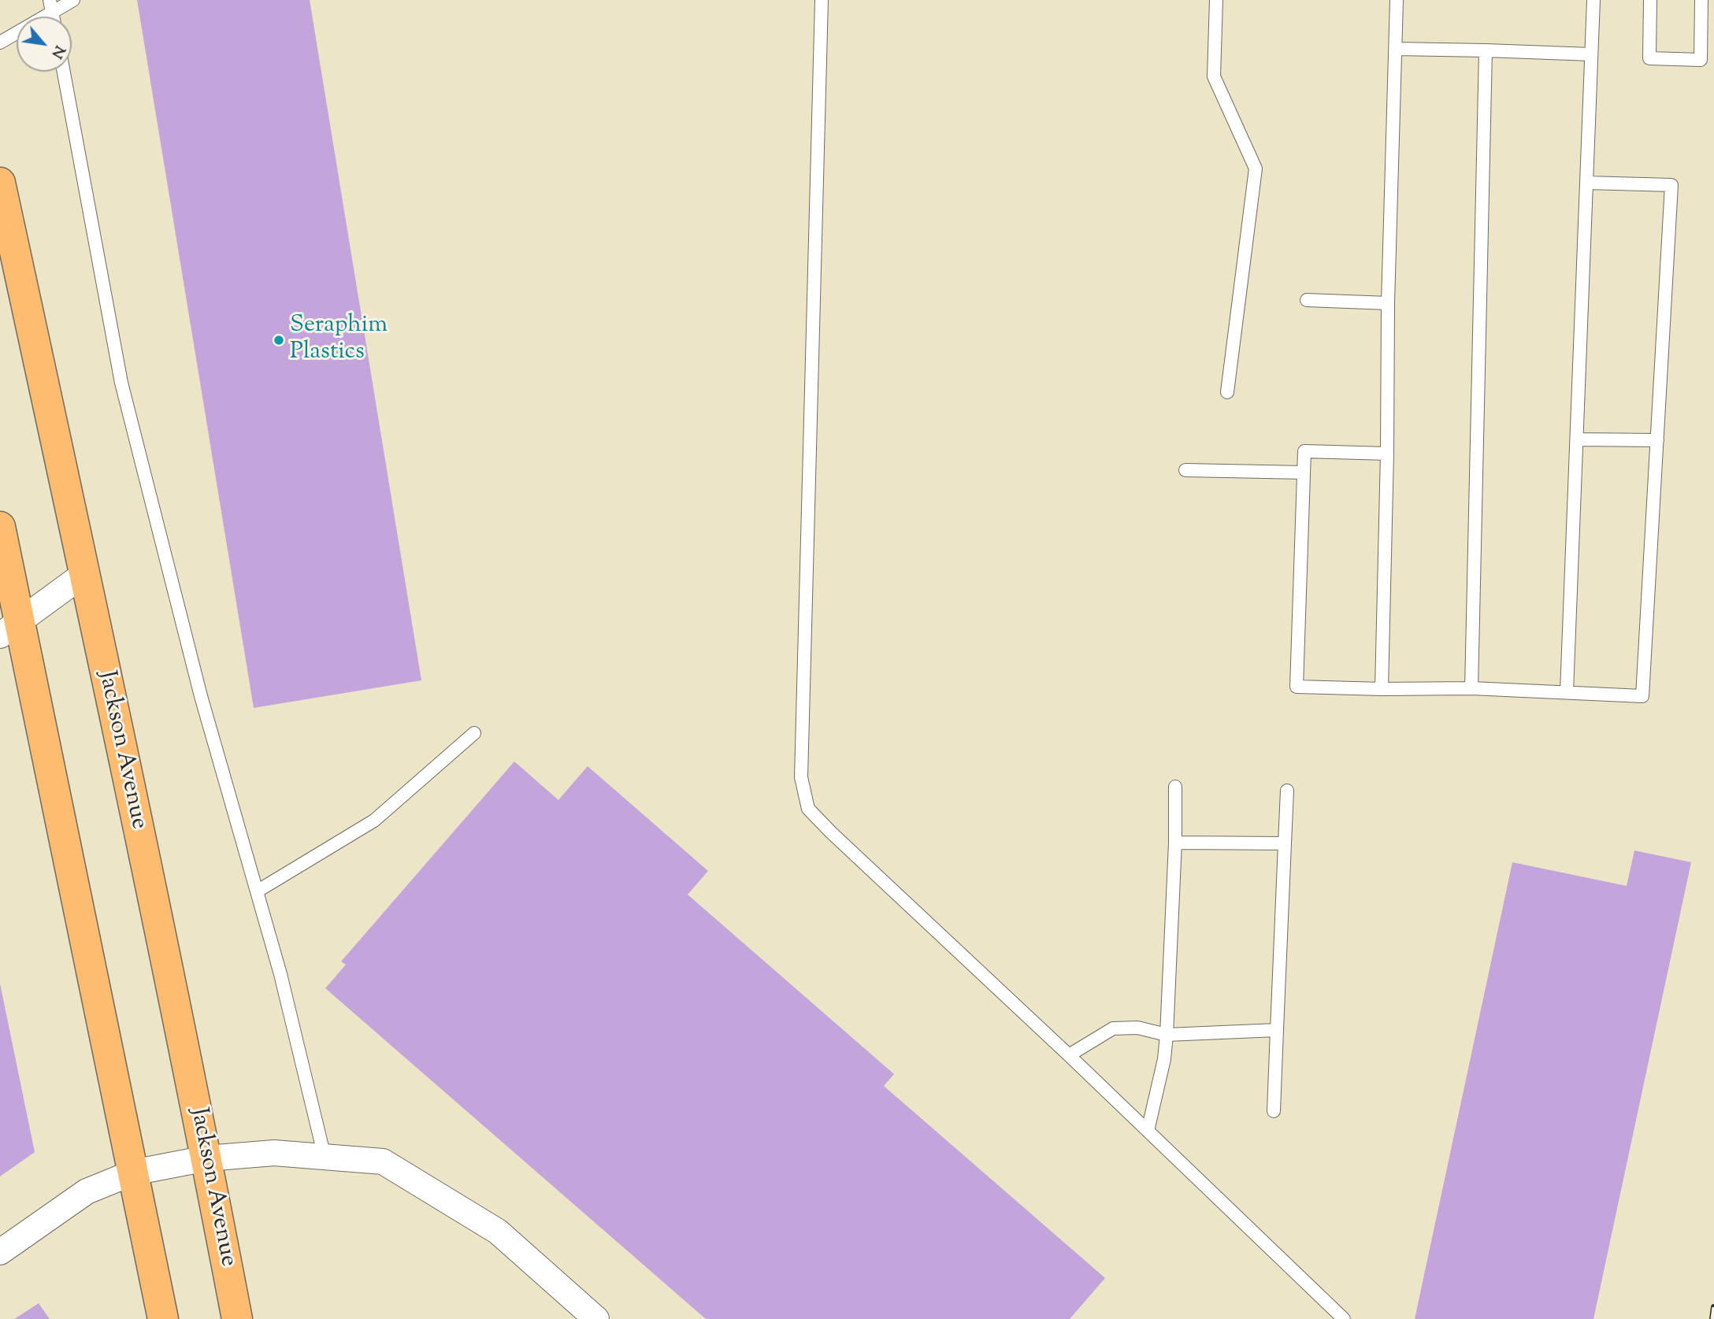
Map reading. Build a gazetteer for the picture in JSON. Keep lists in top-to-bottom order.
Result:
{
  "streets": {
    "main road": ["Jackson Avenue"]
  },
  "places": ["Seraphim Plastics"],
  "north": "bottom right"
}
